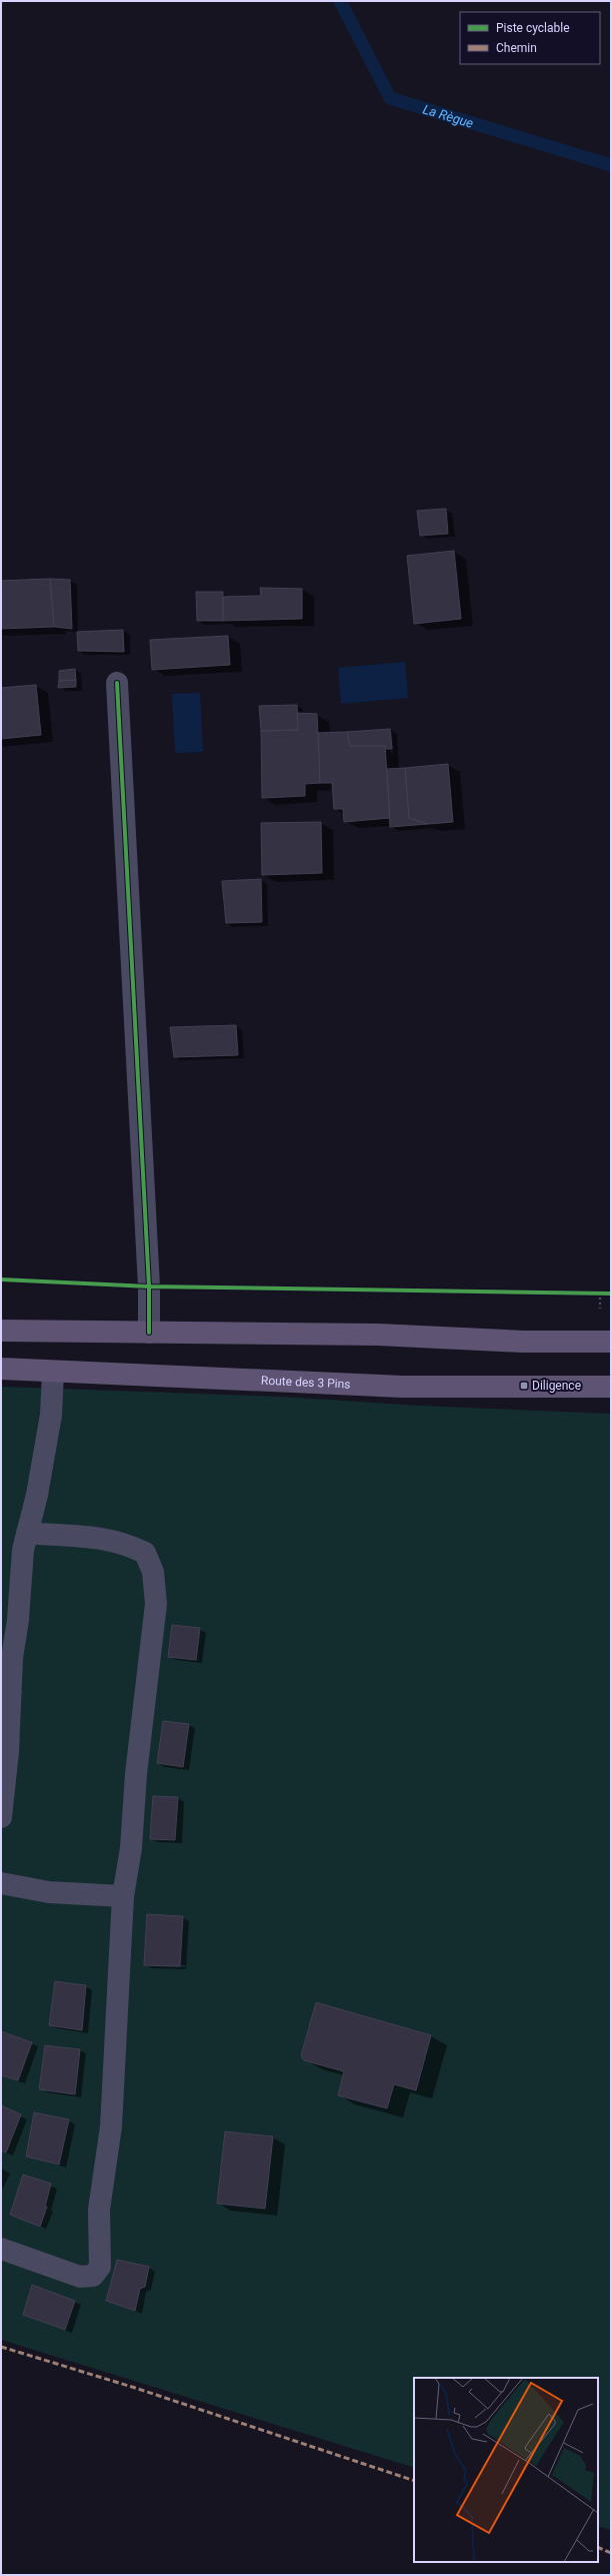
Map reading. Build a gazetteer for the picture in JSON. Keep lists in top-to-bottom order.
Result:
{
  "streets": {
    "main road": ["Route des 3 Pins"]
  },
  "water": ["La Règue"],
  "places": {
    "transit": ["Diligence"]
  },
  "legend": ["Piste cyclable", "Chemin"]
}
